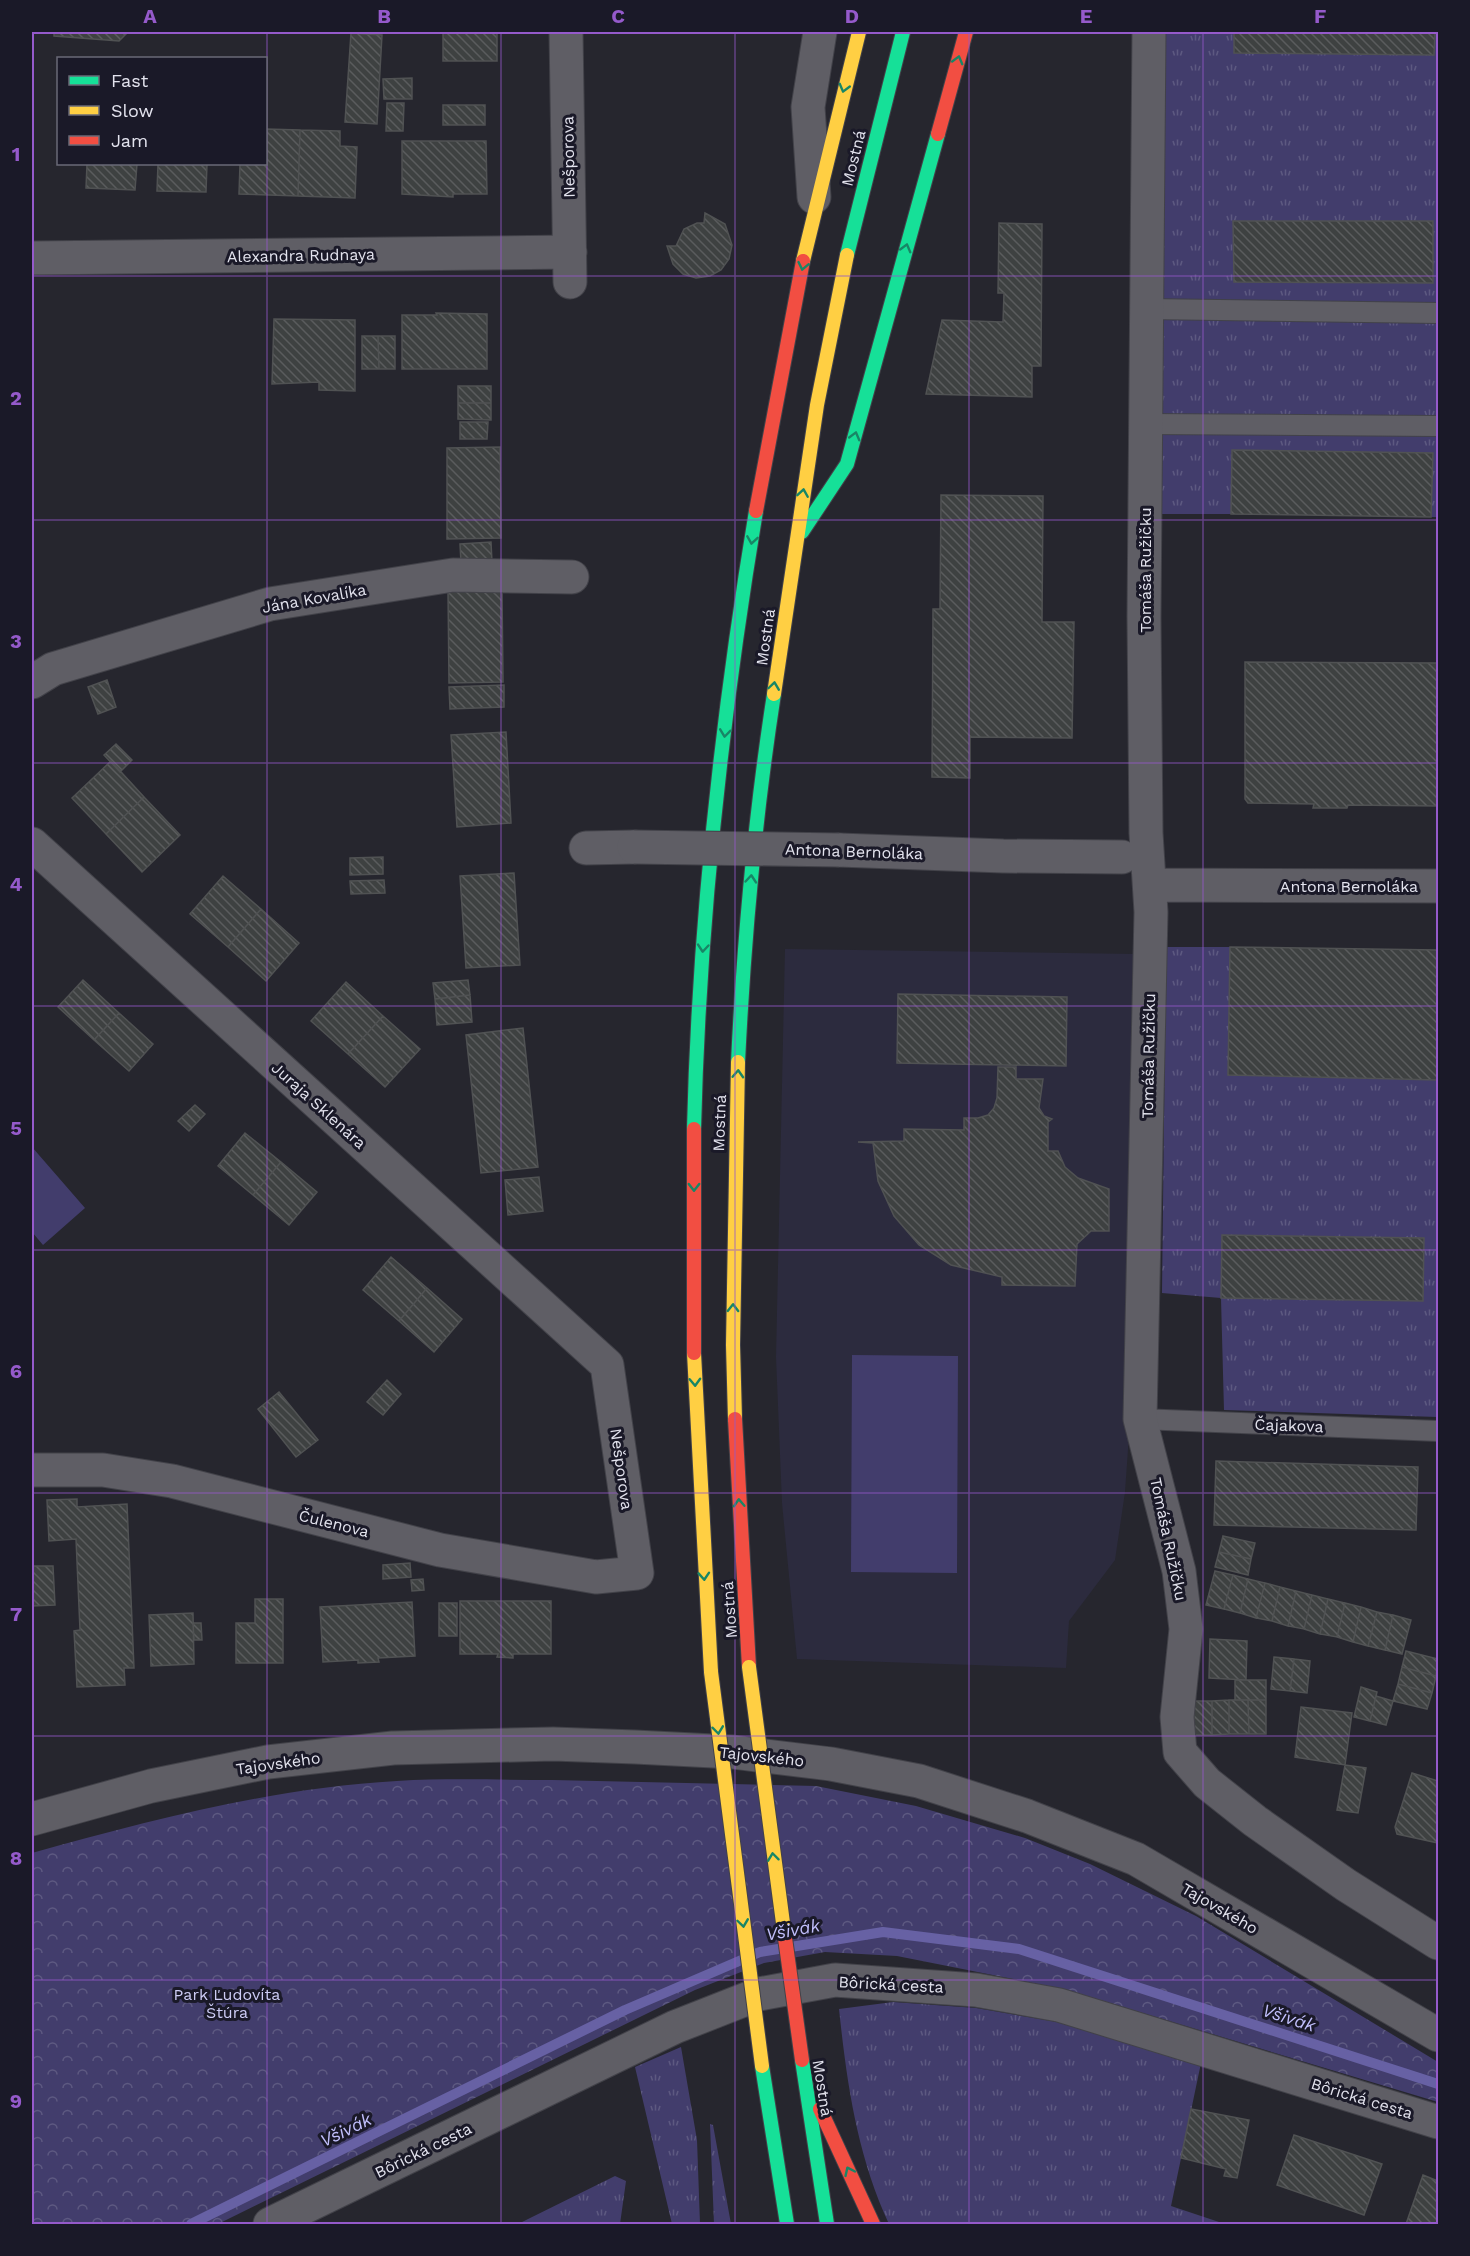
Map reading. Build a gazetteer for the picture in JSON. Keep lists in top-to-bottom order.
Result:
{
  "streets": {
    "main road": ["Mostná"],
    "street": [
      "Nešporova",
      "Alexandra Rudnaya",
      "Tomáša Ružičku",
      "Jána Kovalíka",
      "Antona Bernoláka",
      "Juraja Sklenára",
      "Čulenova",
      "Tajovského",
      "Bôrická cesta"
    ],
    "lane": ["Čajakova"]
  },
  "crossings": [
    ["Nešporova", "Alexandra Rudnaya"],
    ["Nešporova", "Juraja Sklenára"],
    ["Nešporova", "Čulenova"],
    ["Tomáša Ružičku", "Antona Bernoláka"],
    ["Tomáša Ružičku", "Čajakova"]
  ],
  "water": ["Všivák"],
  "parks": ["Park Ľudovíta Štúra"],
  "legend": ["Fast", "Slow", "Jam"],
  "grid": {
    "columns": [
      "A",
      "B",
      "C",
      "D",
      "E",
      "F"
    ],
    "rows": [
      "1",
      "2",
      "3",
      "4",
      "5",
      "6",
      "7",
      "8",
      "9"
    ]
  }
}
